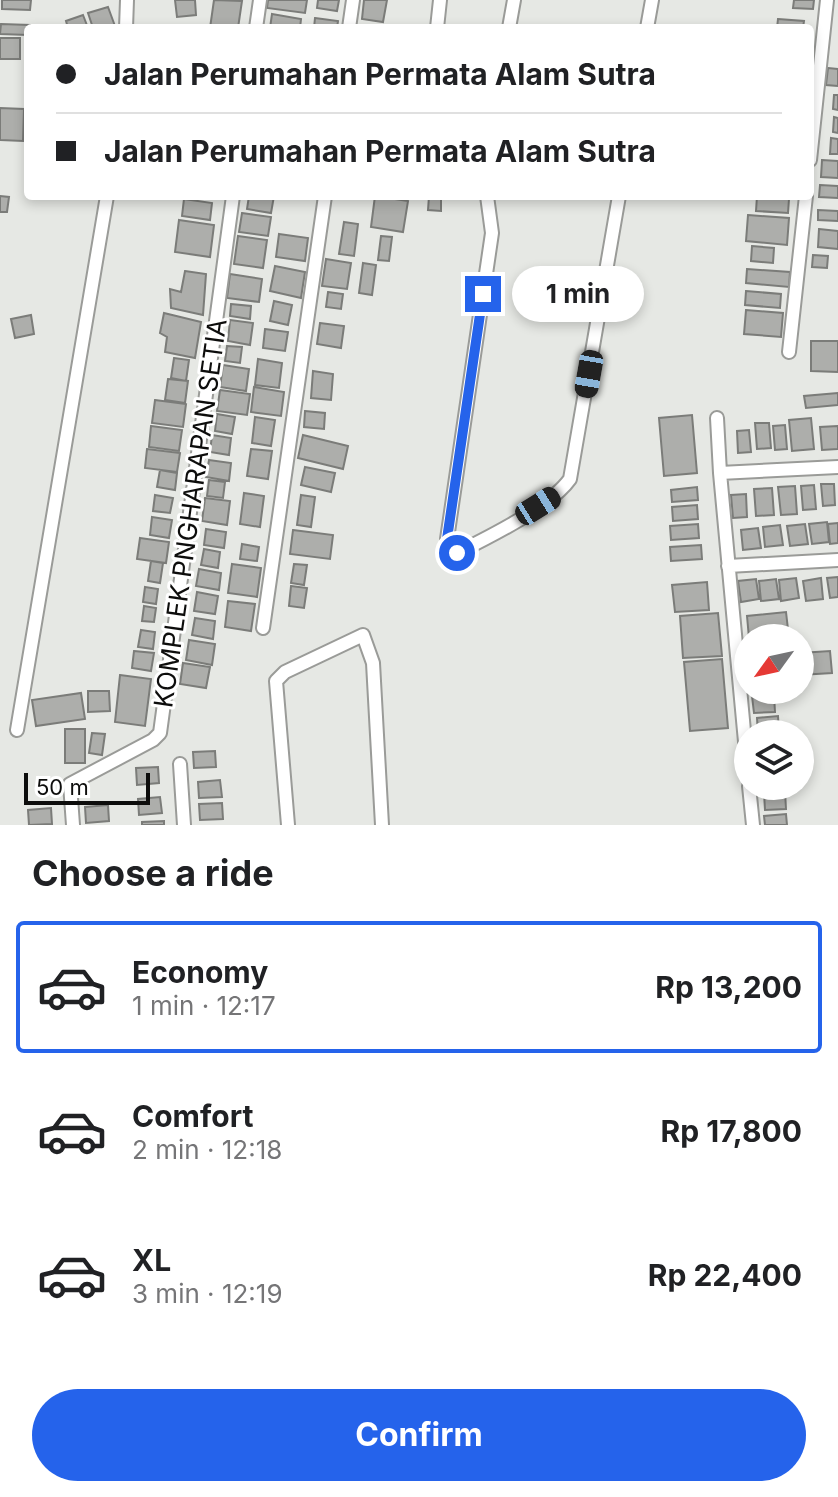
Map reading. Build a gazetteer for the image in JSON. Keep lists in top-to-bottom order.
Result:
{
  "streets": {
    "street": ["KOMPLEK PNGHARAPAN SETIA"]
  },
  "scale_bar": "50 m",
  "north": "bottom left",
  "page": {
    "banner": ["Jalan Perumahan Permata Alam Sutra", "Jalan Perumahan Permata Alam Sutra"],
    "bubble": "1 min",
    "scale": "50 m",
    "heading": "Choose a ride",
    "list": [
      {
        "name": "Economy",
        "note": "1 min · 12:17",
        "value": "Rp 13,200"
      },
      {
        "name": "Comfort",
        "note": "2 min · 12:18",
        "value": "Rp 17,800"
      },
      {
        "name": "XL",
        "note": "3 min · 12:19",
        "value": "Rp 22,400"
      }
    ],
    "buttons": "Confirm"
  }
}
